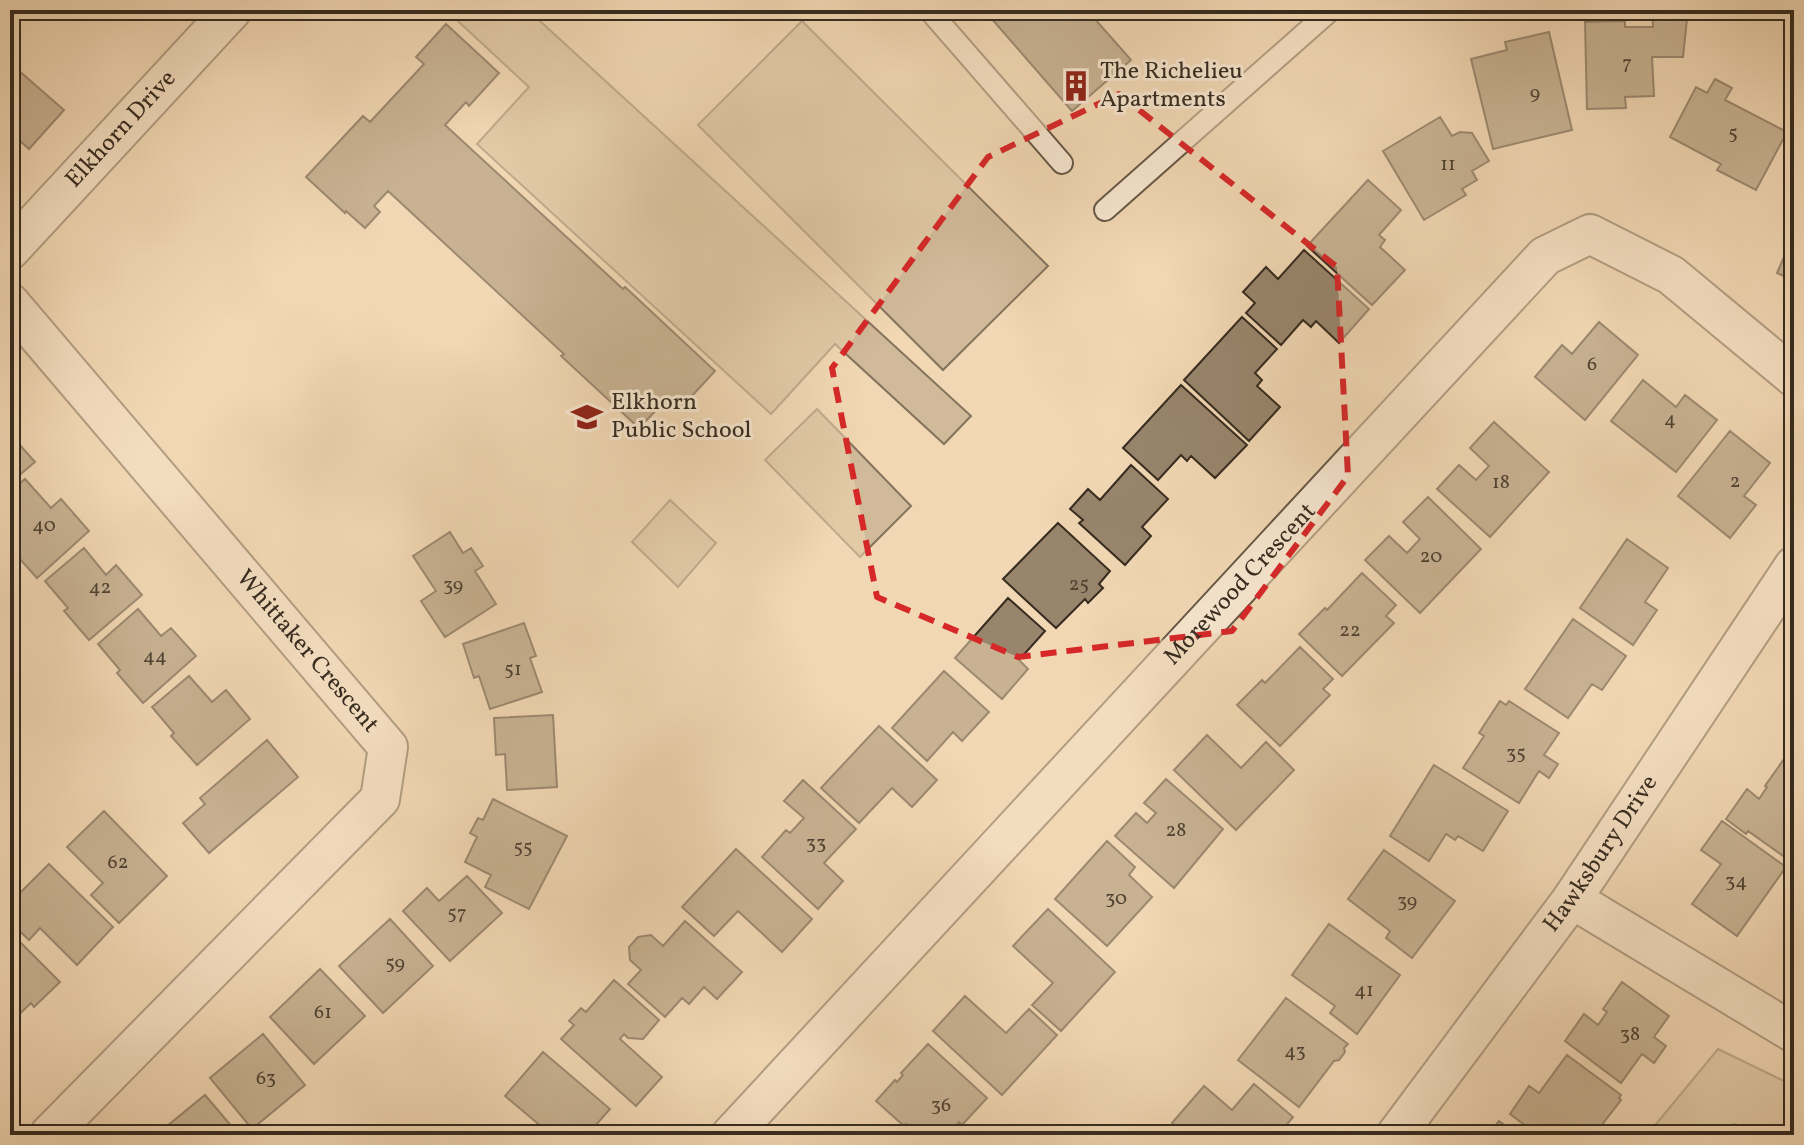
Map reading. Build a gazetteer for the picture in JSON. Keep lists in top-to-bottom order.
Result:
{
  "streets": {
    "street": [
      "Elkhorn Drive",
      "Morewood Crescent",
      "Whittaker Crescent",
      "Hawksbury Drive"
    ]
  },
  "places": {
    "building": ["The Richelieu Apartments"],
    "school or university": ["Elkhorn Public School"]
  },
  "house_numbers": [
    "7",
    "9",
    "5",
    "11",
    "6",
    "4",
    "2",
    "18",
    "40",
    "20",
    "25",
    "39",
    "42",
    "22",
    "44",
    "51",
    "35",
    "28",
    "33",
    "55",
    "62",
    "34",
    "30",
    "39",
    "57",
    "59",
    "41",
    "61",
    "38",
    "43",
    "63",
    "36"
  ]
}
